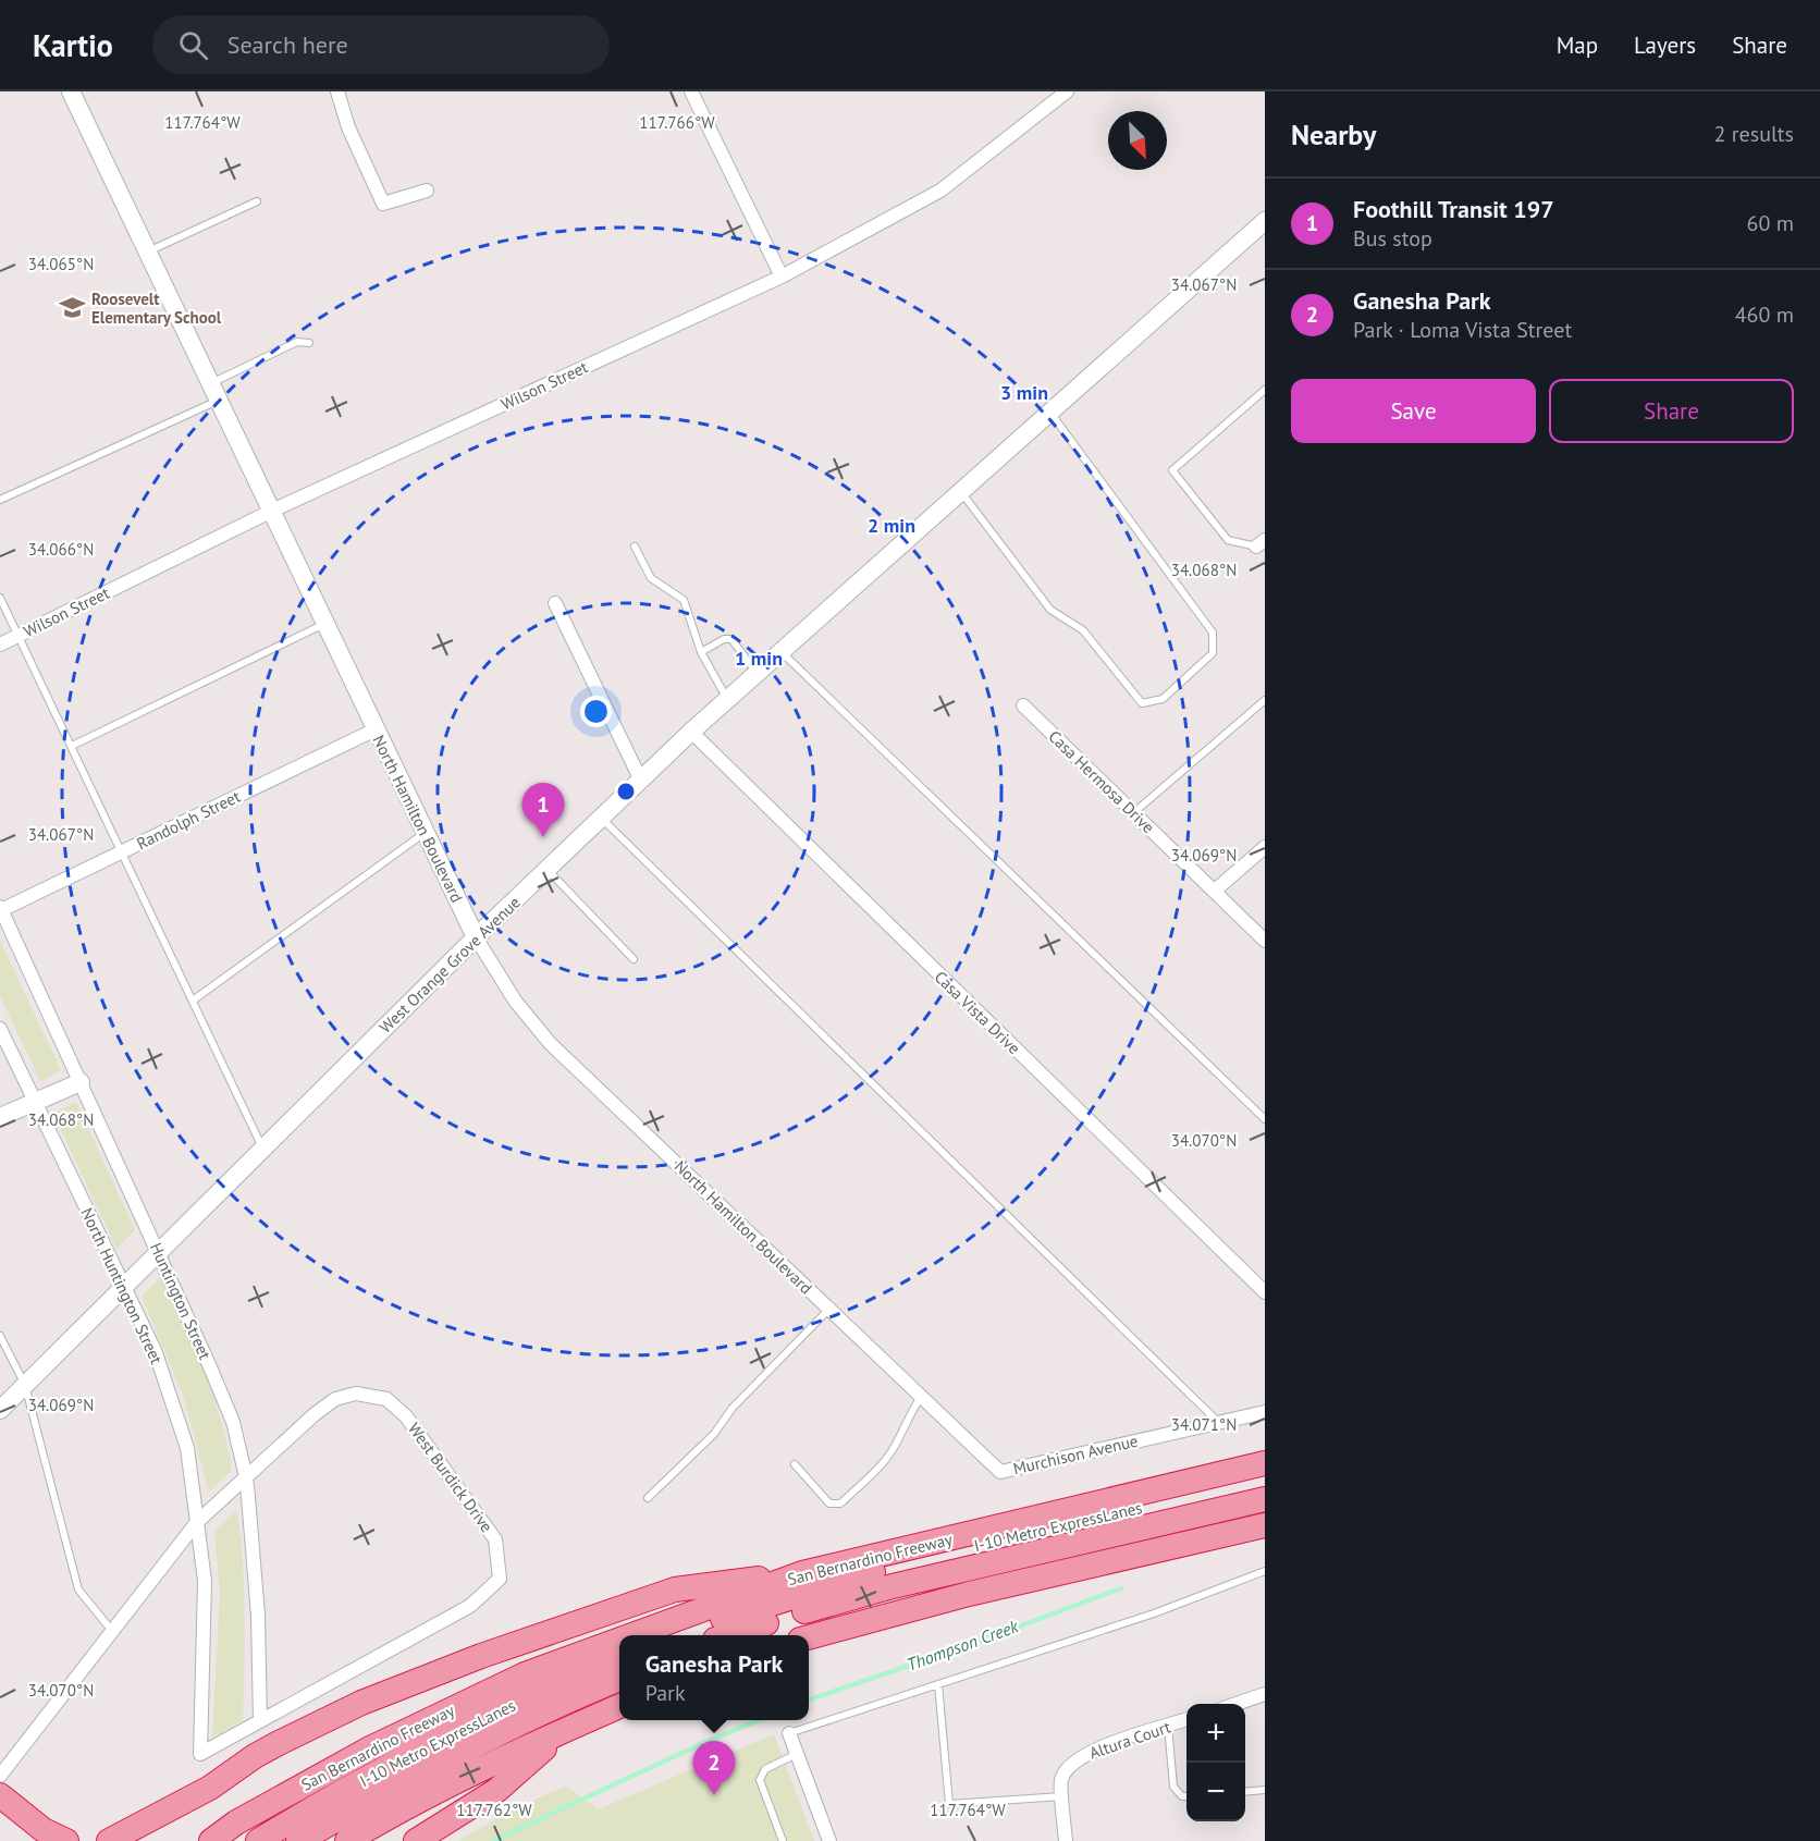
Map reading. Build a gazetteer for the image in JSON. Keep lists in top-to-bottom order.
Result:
{
  "streets": {
    "highway": ["I-10 Metro ExpressLanes", "San Bernardino Freeway"],
    "street": [
      "Wilson Street",
      "Casa Hermosa Drive",
      "North Hamilton Boulevard",
      "Randolph Street",
      "West Orange Grove Avenue",
      "Casa Vista Drive",
      "North Huntington Street",
      "Huntington Street",
      "Murchison Avenue",
      "West Burdick Drive",
      "Altura Court"
    ]
  },
  "crossings": [
    ["Wilson Street", "North Hamilton Boulevard"],
    ["North Hamilton Boulevard", "Randolph Street"],
    ["North Hamilton Boulevard", "West Orange Grove Avenue"],
    ["North Hamilton Boulevard", "Murchison Avenue"],
    ["Randolph Street", "Huntington Street"],
    ["West Orange Grove Avenue", "Casa Vista Drive"],
    ["West Orange Grove Avenue", "North Huntington Street"],
    ["West Orange Grove Avenue", "Huntington Street"],
    ["North Huntington Street", "West Burdick Drive"],
    ["Huntington Street", "West Burdick Drive"]
  ],
  "water": ["Thompson Creek"],
  "places": {
    "school or university": ["Roosevelt Elementary School"]
  },
  "north": "bottom right",
  "page": {
    "header": "Kartio",
    "search": "Search here",
    "nav": ["Map", "Layers", "Share"],
    "heading": ["Nearby", "2 results"],
    "list": [
      {
        "mark": "1",
        "name": "Foothill Transit 197",
        "note": "Bus stop",
        "value": "60 m"
      },
      {
        "mark": "2",
        "name": "Ganesha Park",
        "note": "Park · Loma Vista Street",
        "value": "460 m"
      }
    ],
    "buttons": ["Save", "Share"],
    "pins": ["1", "2"],
    "popup": ["Ganesha Park", "Park"],
    "map_buttons": ["+", "−"]
  },
  "coordinates": [
    "117.764°W",
    "117.766°W",
    "34.065°N",
    "34.067°N",
    "34.066°N",
    "34.068°N",
    "34.069°N",
    "34.070°N",
    "34.071°N",
    "117.762°W"
  ],
  "rings": ["3 min", "2 min", "1 min"]
}
